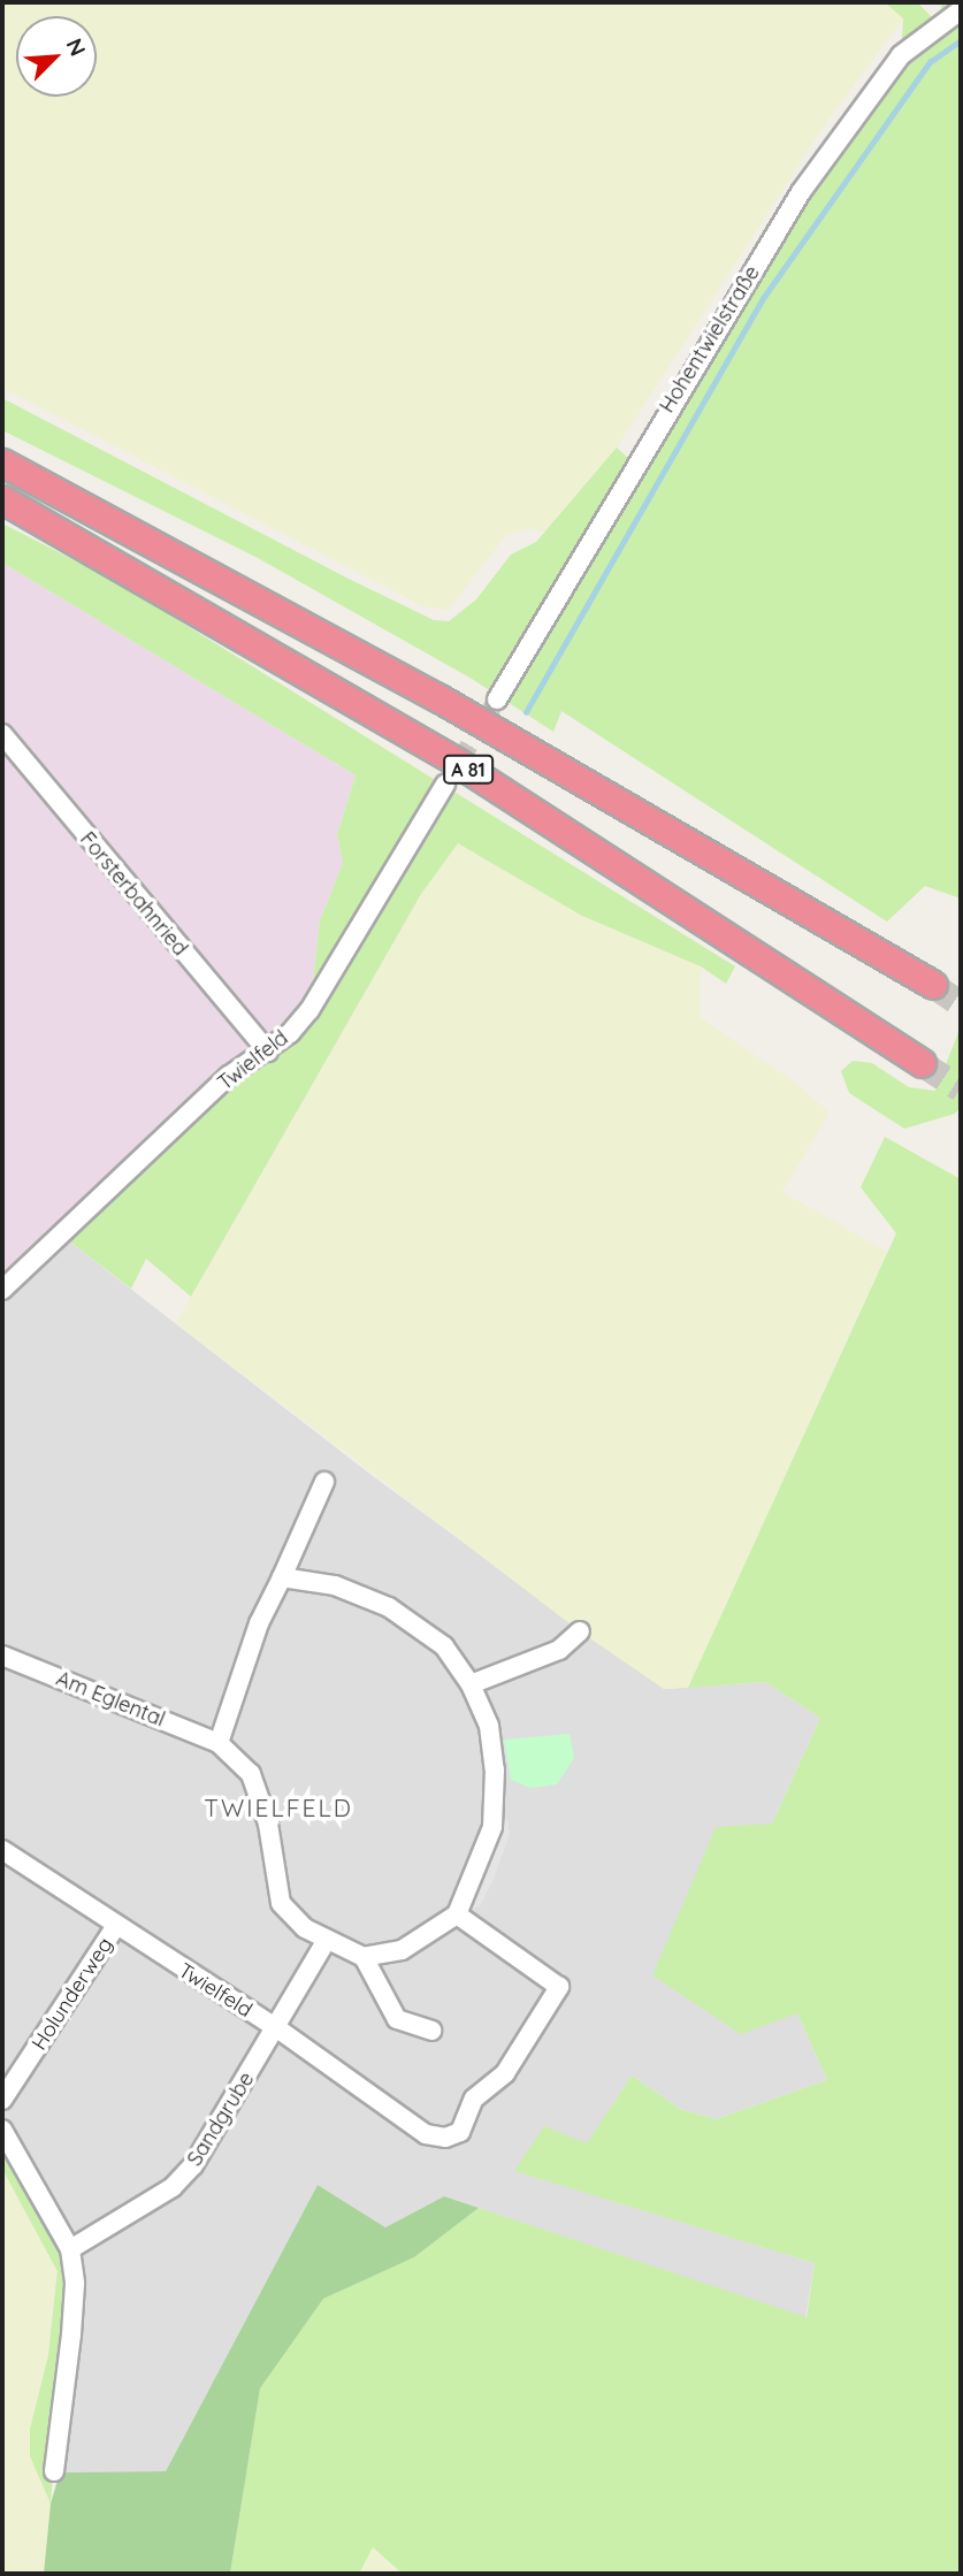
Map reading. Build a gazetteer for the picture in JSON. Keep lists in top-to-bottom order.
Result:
{
  "streets": {
    "highway": ["A 81"],
    "street": [
      "Hohentwielstraße",
      "Forsterbahnried",
      "Twielfeld",
      "Am Eglental",
      "Holunderweg",
      "Sandgrube"
    ]
  },
  "crossings": [
    ["Forsterbahnried", "Twielfeld"],
    ["Twielfeld", "Holunderweg"],
    ["Twielfeld", "Sandgrube"]
  ],
  "districts": ["TWIELFELD"],
  "north": "top right"
}
